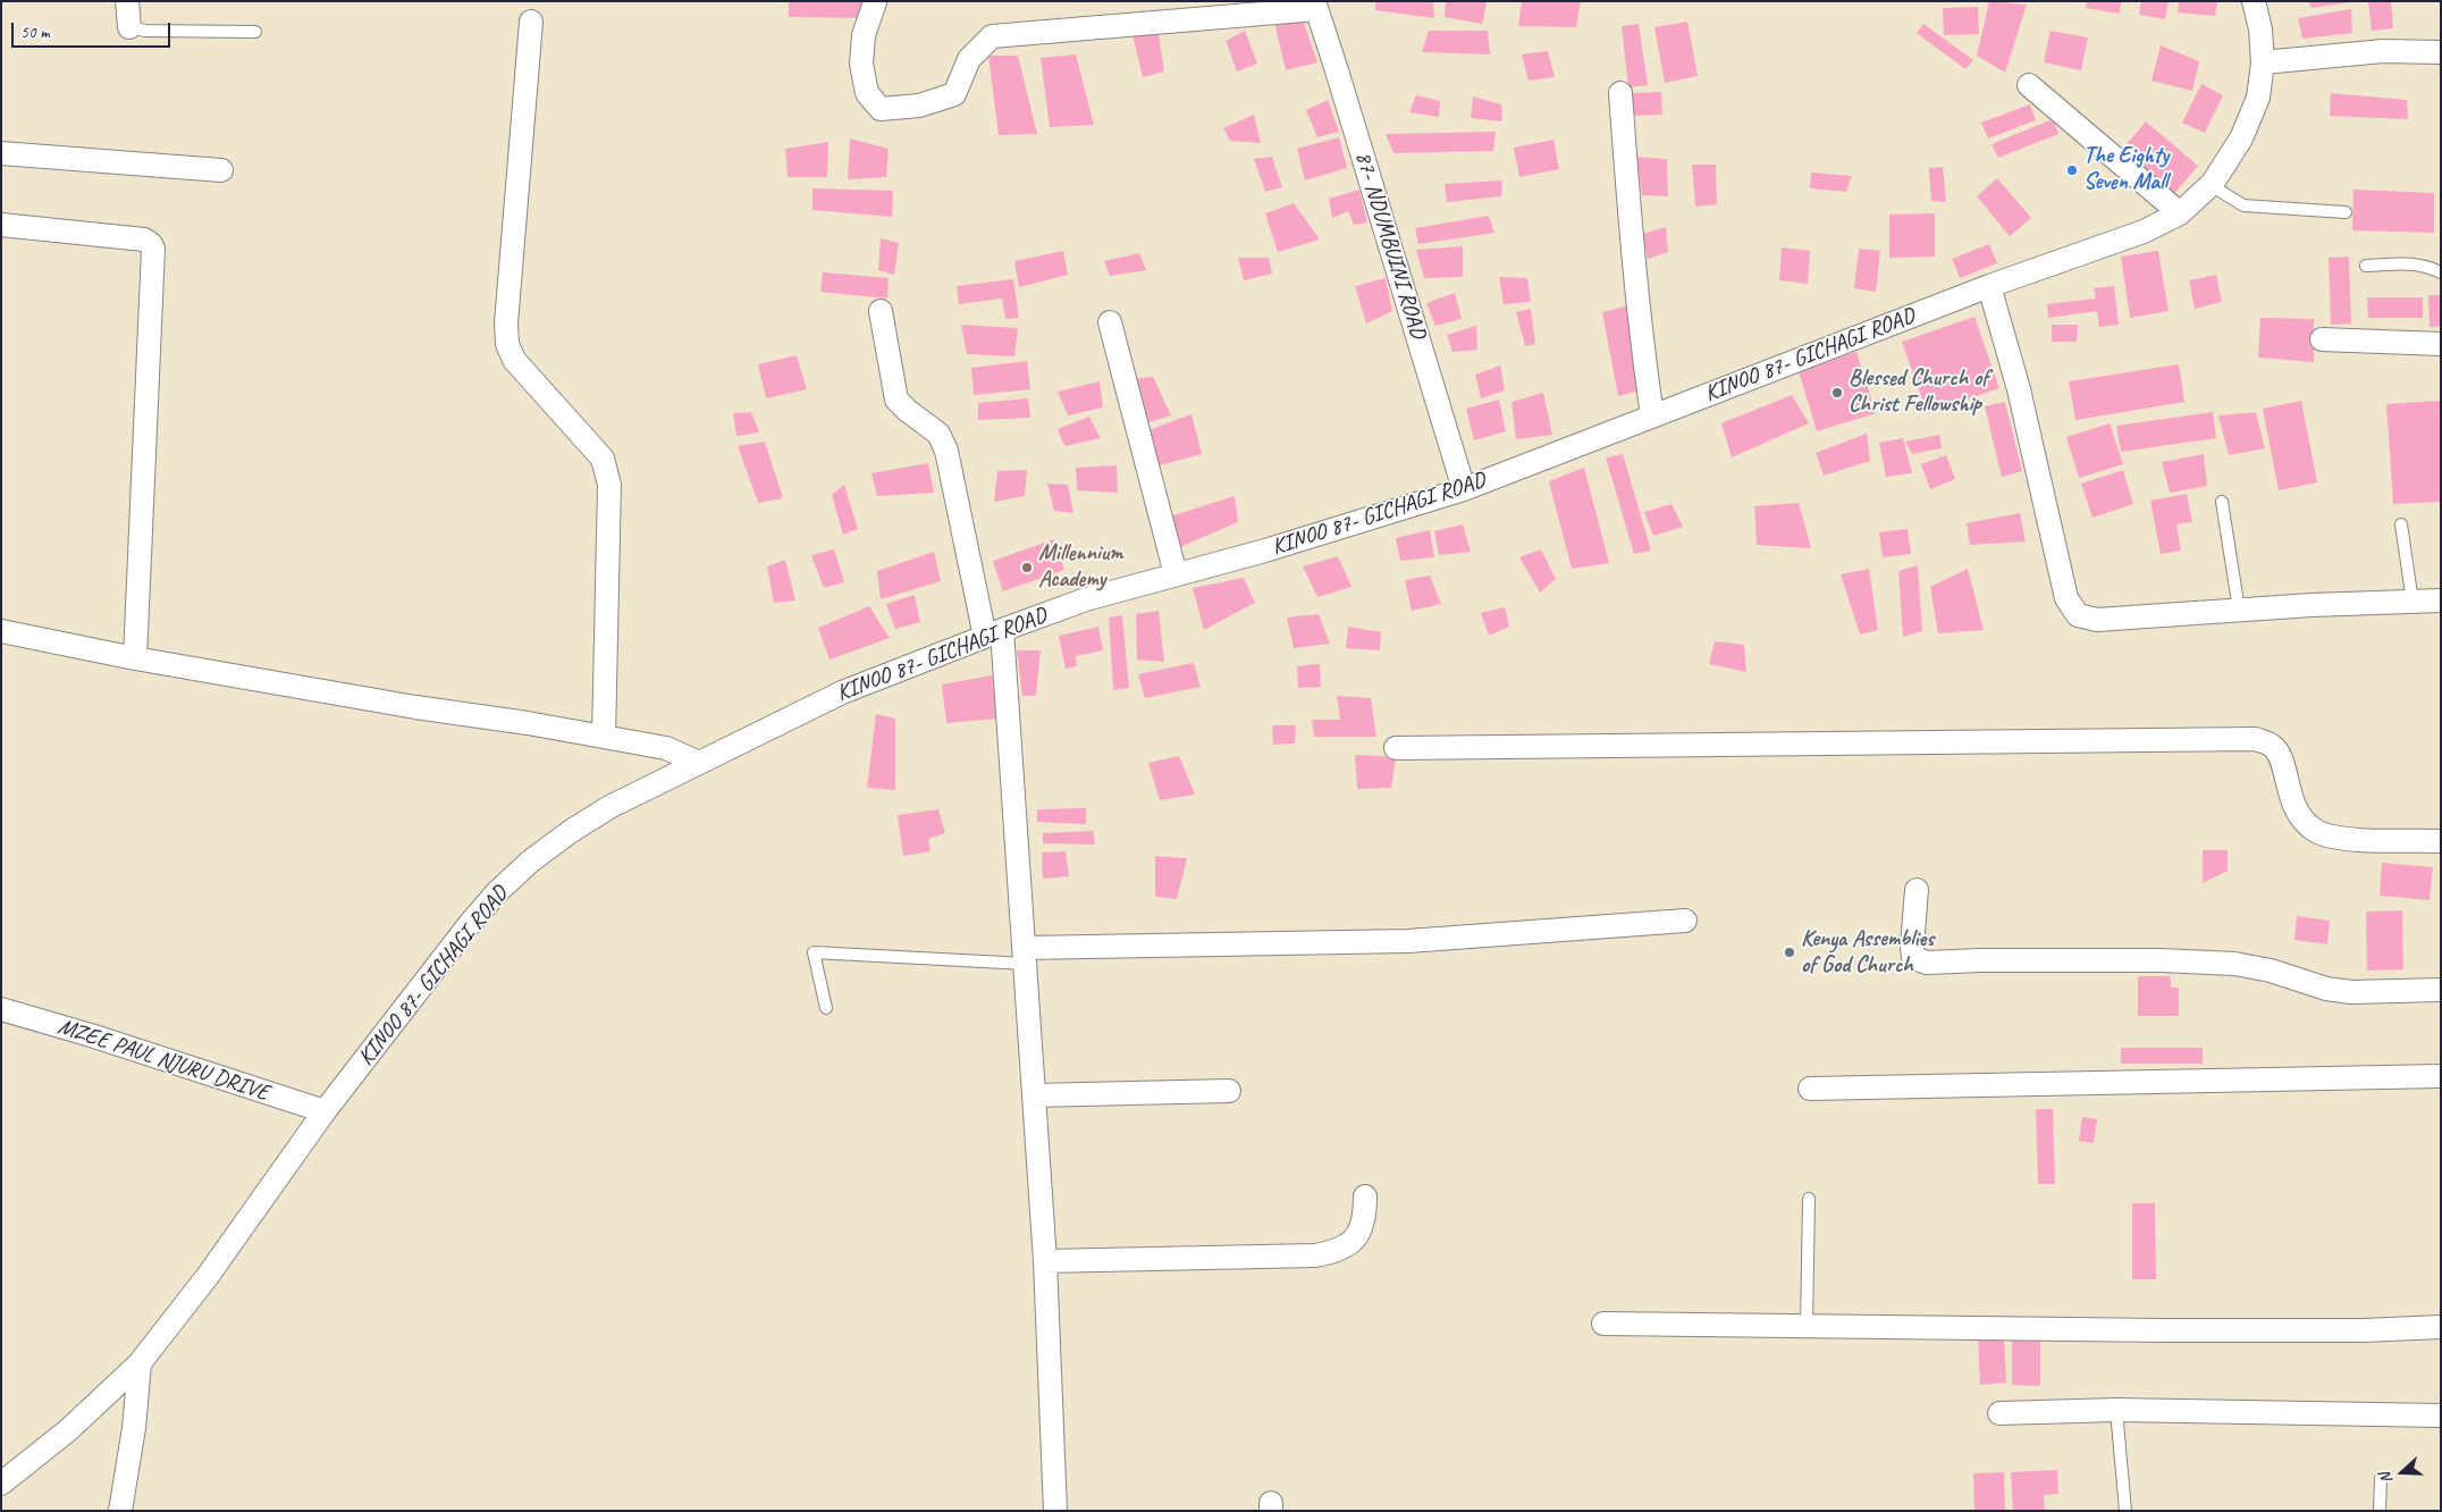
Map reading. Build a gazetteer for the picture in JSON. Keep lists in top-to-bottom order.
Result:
{
  "streets": {
    "street": ["87- NDUMBUINI ROAD", "KINOO 87- GICHAGI ROAD", "MZEE PAUL NJURU DRIVE"]
  },
  "crossings": [
    ["87- NDUMBUINI ROAD", "KINOO 87- GICHAGI ROAD"],
    ["KINOO 87- GICHAGI ROAD", "MZEE PAUL NJURU DRIVE"]
  ],
  "places": [
    "The Eighty Seven Mall",
    "Blessed Church of Christ Fellowship",
    "Millennium Academy",
    "Kenya Assemblies of God Church"
  ],
  "scale_bar": "50 m",
  "north": "left"
}
